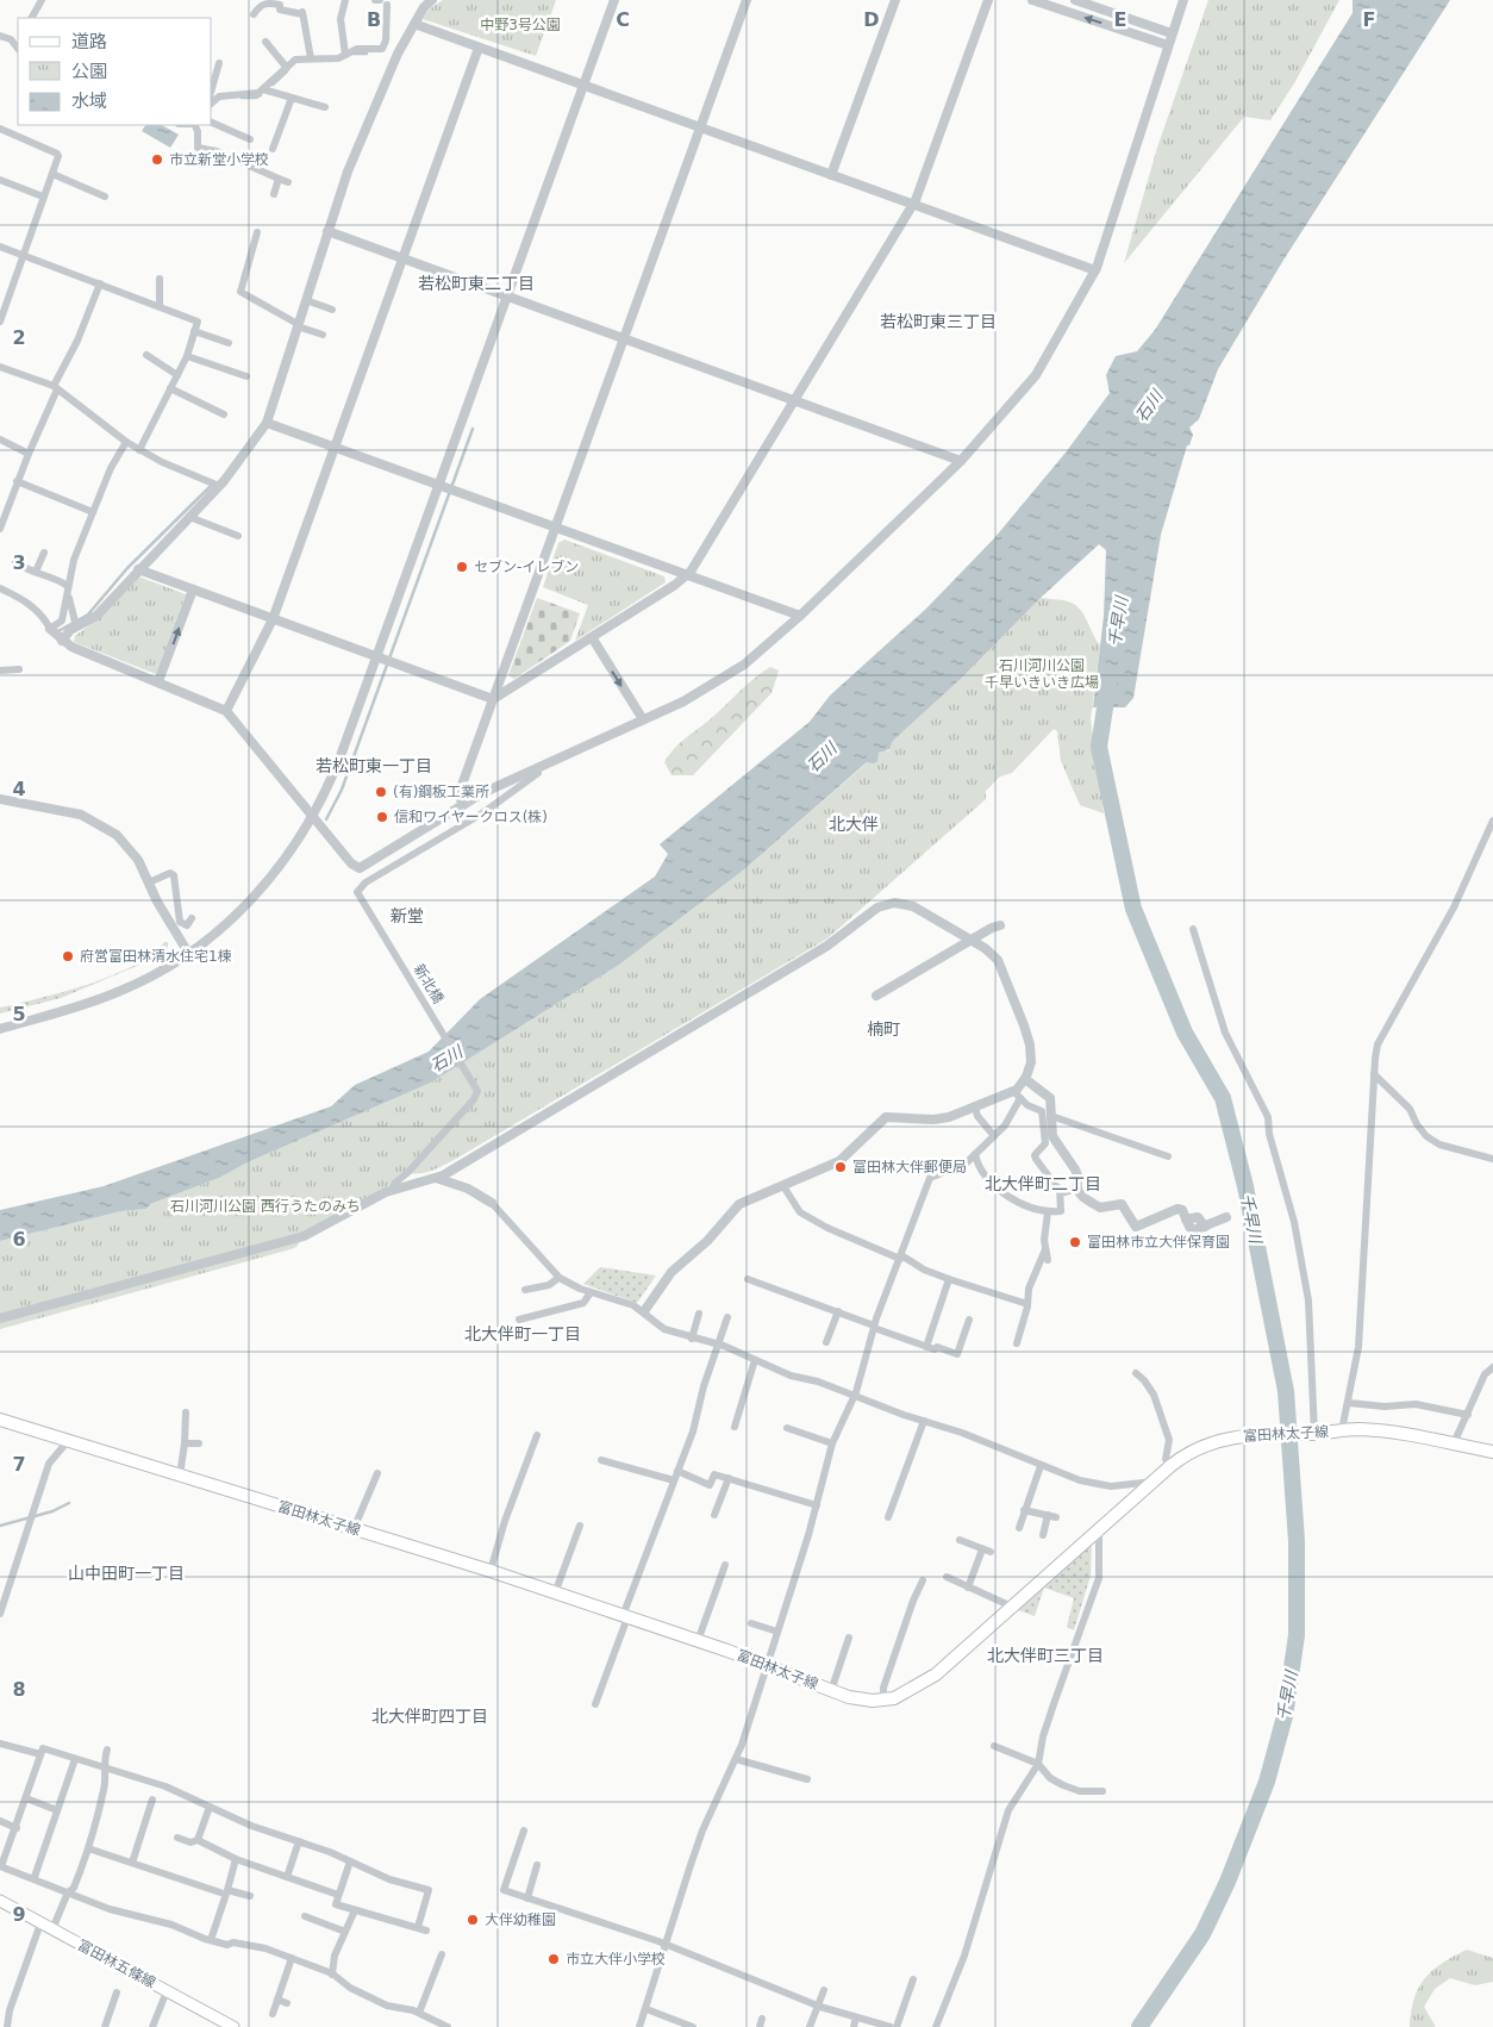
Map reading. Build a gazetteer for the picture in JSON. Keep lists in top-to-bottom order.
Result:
{
  "streets": {
    "main road": ["富田林太子線", "富田林五條線"],
    "street": ["新北橋"]
  },
  "districts": [
    "若松町東二丁目",
    "若松町東三丁目",
    "若松町東一丁目",
    "北大伴",
    "新堂",
    "楠町",
    "北大伴町二丁目",
    "北大伴町一丁目",
    "山中田町一丁目",
    "北大伴町三丁目",
    "北大伴町四丁目"
  ],
  "water": ["石川", "千早川"],
  "parks": ["中野3号公園", "石川河川公園 千早いきいき広場", "石川河川公園 西行うたのみち"],
  "places": [
    "市立新堂小学校",
    "セブン-イレブン",
    "(有)鋼板工業所",
    "信和ワイヤークロス(株)",
    "府営富田林清水住宅1棟",
    "富田林大伴郵便局",
    "富田林市立大伴保育園",
    "大伴幼稚園",
    "市立大伴小学校"
  ],
  "legend": ["道路", "公園", "水域"],
  "grid": {
    "columns": [
      "B",
      "C",
      "D",
      "E",
      "F"
    ],
    "rows": [
      "2",
      "3",
      "4",
      "5",
      "6",
      "7",
      "8",
      "9"
    ]
  }
}
